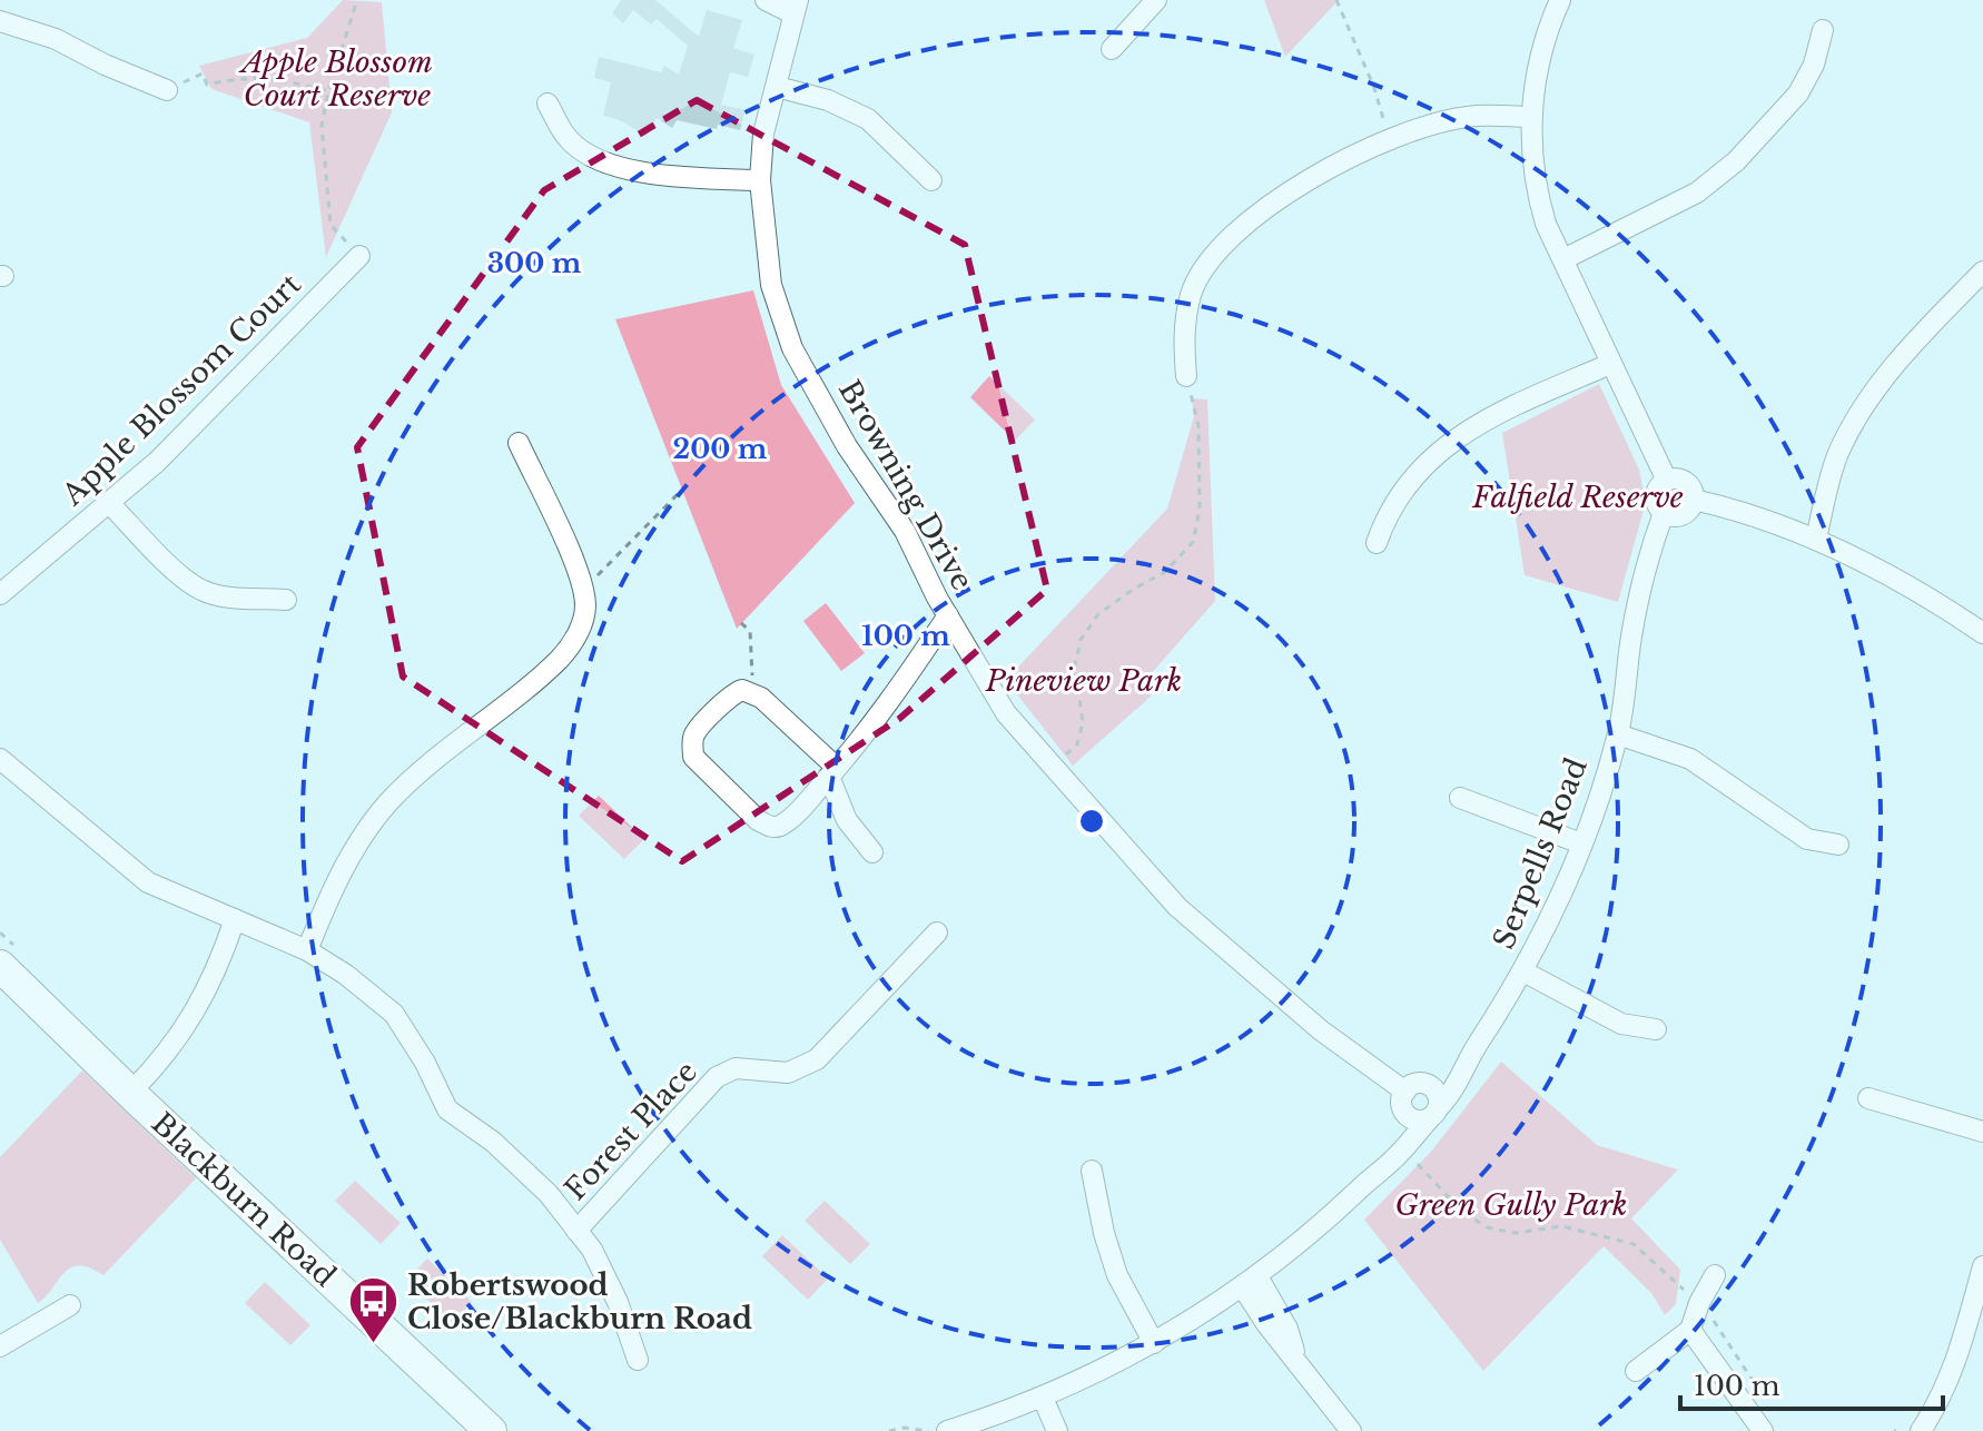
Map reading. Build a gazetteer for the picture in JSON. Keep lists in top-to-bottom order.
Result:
{
  "streets": {
    "main road": ["Blackburn Road"],
    "street": [
      "Apple Blossom Court",
      "Browning Drive",
      "Serpells Road",
      "Forest Place"
    ]
  },
  "crossings": [
    ["Browning Drive", "Serpells Road"]
  ],
  "parks": [
    "Apple Blossom Court Reserve",
    "Falfield Reserve",
    "Pineview Park",
    "Green Gully Park"
  ],
  "places": {
    "bus stop": ["Robertswood Close/Blackburn Road"]
  },
  "scale_bar": "100 m",
  "rings": ["300 m", "200 m", "100 m"]
}
